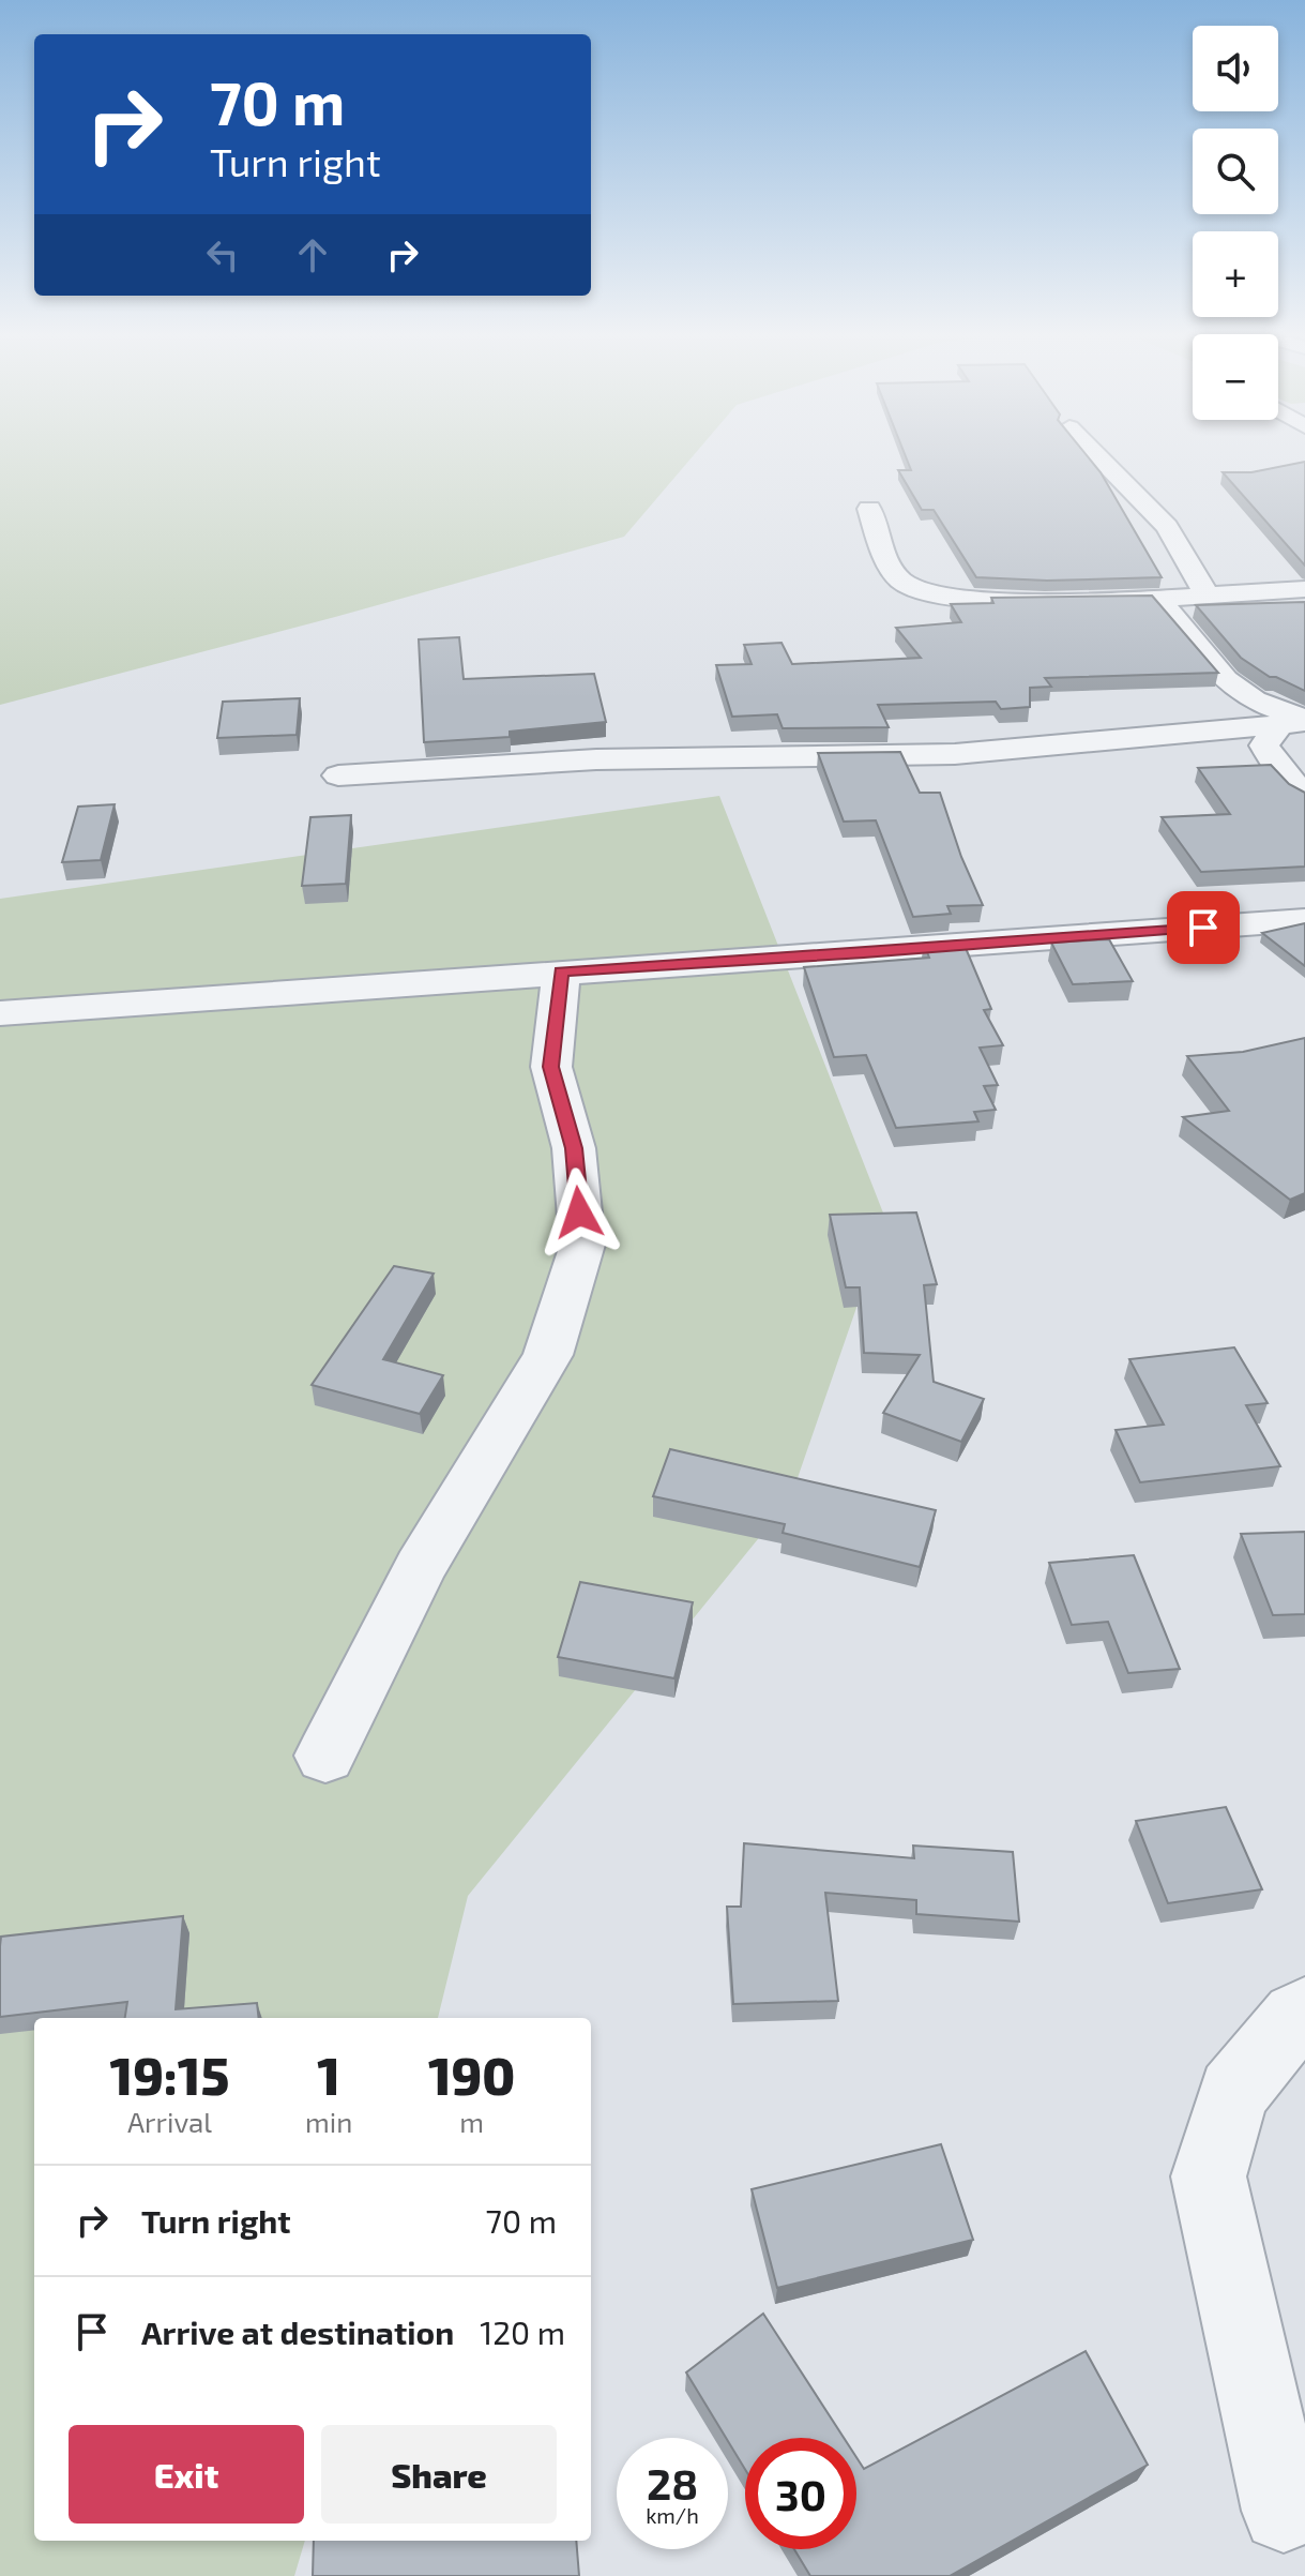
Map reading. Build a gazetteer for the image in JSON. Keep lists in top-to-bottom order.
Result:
{
  "page": {
    "map_buttons": ["+", "−"],
    "turn": ["70 m", "Turn right"],
    "eta": [
      "19:15",
      "Arrival",
      "1",
      "min",
      "190",
      "m"
    ],
    "list": [
      {
        "name": "Turn right",
        "value": "70 m"
      },
      {
        "name": "Arrive at destination",
        "value": "120 m"
      }
    ],
    "buttons": ["Exit", "Share"],
    "speed": "28 km/h",
    "limit": "30"
  }
}
